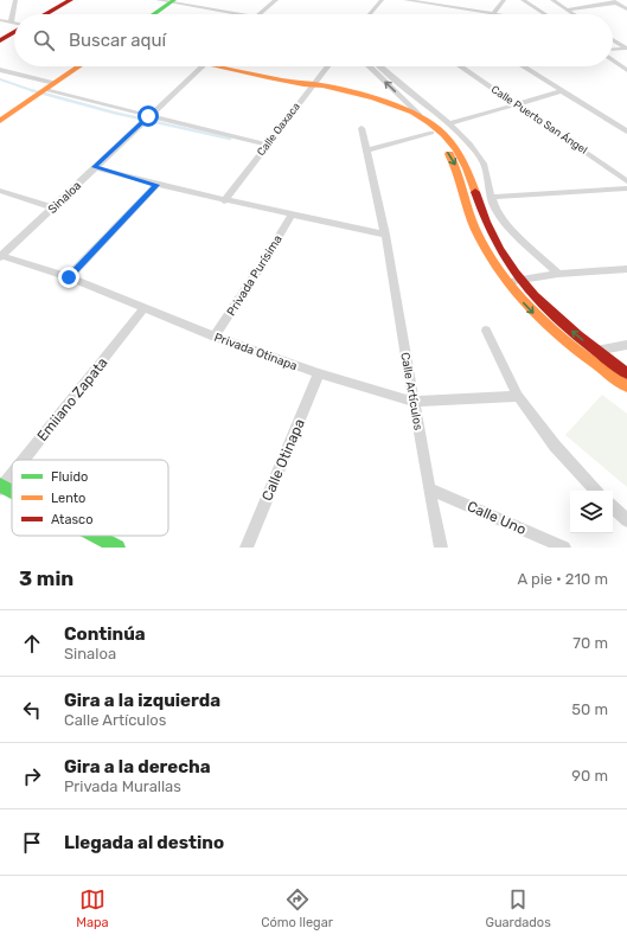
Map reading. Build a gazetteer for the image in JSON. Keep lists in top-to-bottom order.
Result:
{
  "streets": {
    "street": [
      "Calle Puerto San Ángel",
      "Calle Oaxaca",
      "Sinaloa",
      "Privada Purísima",
      "Privada Otinapa",
      "Calle Artículos",
      "Emiiano Zapata",
      "Calle Otinapa",
      "Calle Uno"
    ]
  },
  "crossings": [
    ["Sinaloa", "Privada Otinapa"],
    ["Privada Purísima", "Privada Otinapa"],
    ["Privada Otinapa", "Calle Artículos"],
    ["Privada Otinapa", "Emiiano Zapata"],
    ["Privada Otinapa", "Calle Otinapa"],
    ["Calle Artículos", "Calle Uno"]
  ],
  "legend": ["Fluido", "Lento", "Atasco"],
  "page": {
    "search": "Buscar aquí",
    "heading": ["3 min", "A pie · 210 m"],
    "list": [
      ["Continúa", "Sinaloa", "70 m"],
      ["Gira a la izquierda", "Calle Artículos", "50 m"],
      ["Gira a la derecha", "Privada Murallas", "90 m"],
      "Llegada al destino"
    ],
    "nav": ["Mapa", "Cómo llegar", "Guardados"]
  }
}
